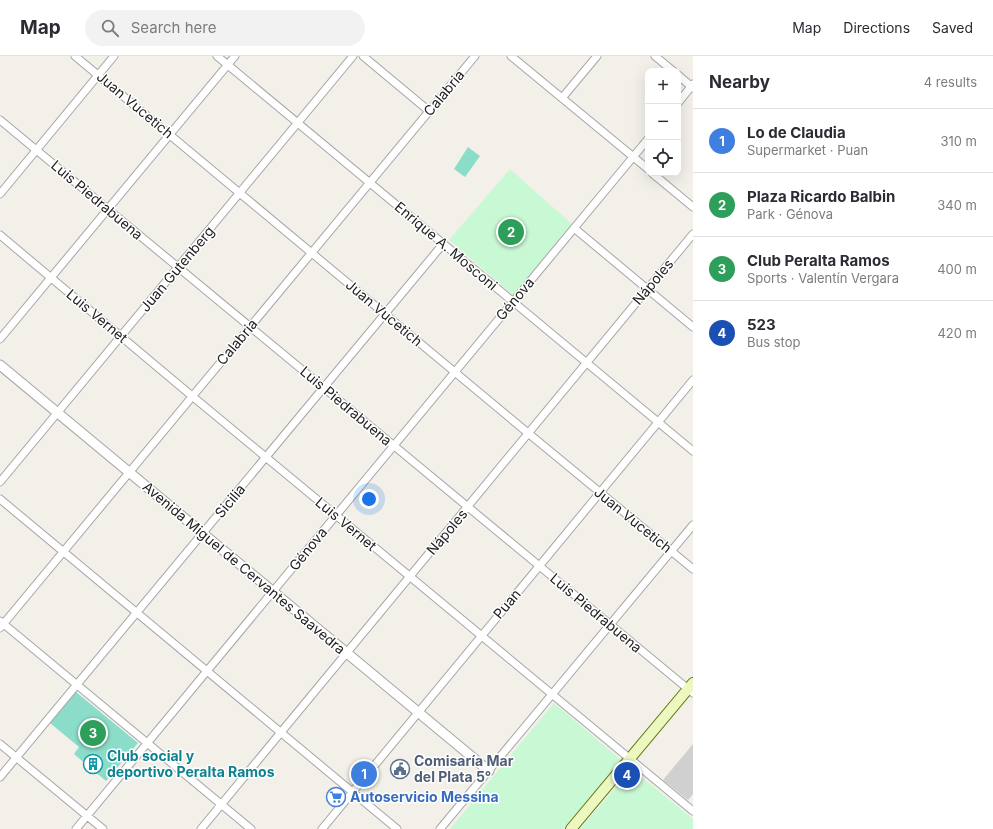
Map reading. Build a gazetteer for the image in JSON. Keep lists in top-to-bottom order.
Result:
{
  "streets": {
    "street": [
      "Calabria",
      "Juan Vucetich",
      "Luis Piedrabuena",
      "Enrique A. Mosconi",
      "Juan Gutenberg",
      "Nápoles",
      "Génova",
      "Luis Vernet",
      "Sicilia",
      "Avenida Miguel de Cervantes Saavedra",
      "Puan"
    ]
  },
  "crossings": [
    ["Calabria", "Juan Vucetich"],
    ["Calabria", "Luis Piedrabuena"],
    ["Calabria", "Enrique A. Mosconi"],
    ["Calabria", "Luis Vernet"],
    ["Calabria", "Avenida Miguel de Cervantes Saavedra"],
    ["Juan Vucetich", "Juan Gutenberg"],
    ["Juan Vucetich", "Nápoles"],
    ["Juan Vucetich", "Génova"],
    ["Juan Vucetich", "Sicilia"],
    ["Juan Vucetich", "Puan"],
    ["Luis Piedrabuena", "Juan Gutenberg"],
    ["Luis Piedrabuena", "Nápoles"],
    ["Luis Piedrabuena", "Génova"],
    ["Luis Piedrabuena", "Sicilia"],
    ["Luis Piedrabuena", "Puan"],
    ["Enrique A. Mosconi", "Juan Gutenberg"],
    ["Enrique A. Mosconi", "Nápoles"],
    ["Enrique A. Mosconi", "Génova"],
    ["Enrique A. Mosconi", "Sicilia"],
    ["Enrique A. Mosconi", "Puan"],
    ["Juan Gutenberg", "Luis Vernet"],
    ["Juan Gutenberg", "Avenida Miguel de Cervantes Saavedra"],
    ["Nápoles", "Luis Vernet"],
    ["Nápoles", "Avenida Miguel de Cervantes Saavedra"],
    ["Génova", "Luis Vernet"],
    ["Génova", "Avenida Miguel de Cervantes Saavedra"],
    ["Luis Vernet", "Sicilia"],
    ["Luis Vernet", "Puan"],
    ["Sicilia", "Avenida Miguel de Cervantes Saavedra"],
    ["Avenida Miguel de Cervantes Saavedra", "Puan"]
  ],
  "places": {
    "building": ["Club social y deportivo Peralta Ramos"],
    "public building": ["Comisaría Mar del Plata 5°"],
    "supermarket": ["Autoservicio Messina"]
  },
  "page": {
    "header": "Map",
    "search": "Search here",
    "nav": ["Map", "Directions", "Saved"],
    "heading": ["Nearby", "4 results"],
    "map_buttons": ["+", "−"],
    "list": [
      {
        "mark": "1",
        "name": "Lo de Claudia",
        "note": "Supermarket · Puan",
        "value": "310 m"
      },
      {
        "mark": "2",
        "name": "Plaza Ricardo Balbin",
        "note": "Park · Génova",
        "value": "340 m"
      },
      {
        "mark": "3",
        "name": "Club Peralta Ramos",
        "note": "Sports · Valentín Vergara",
        "value": "400 m"
      },
      {
        "mark": "4",
        "name": "523",
        "note": "Bus stop",
        "value": "420 m"
      }
    ],
    "pins": [
      "2",
      "3",
      "1",
      "4"
    ]
  }
}
